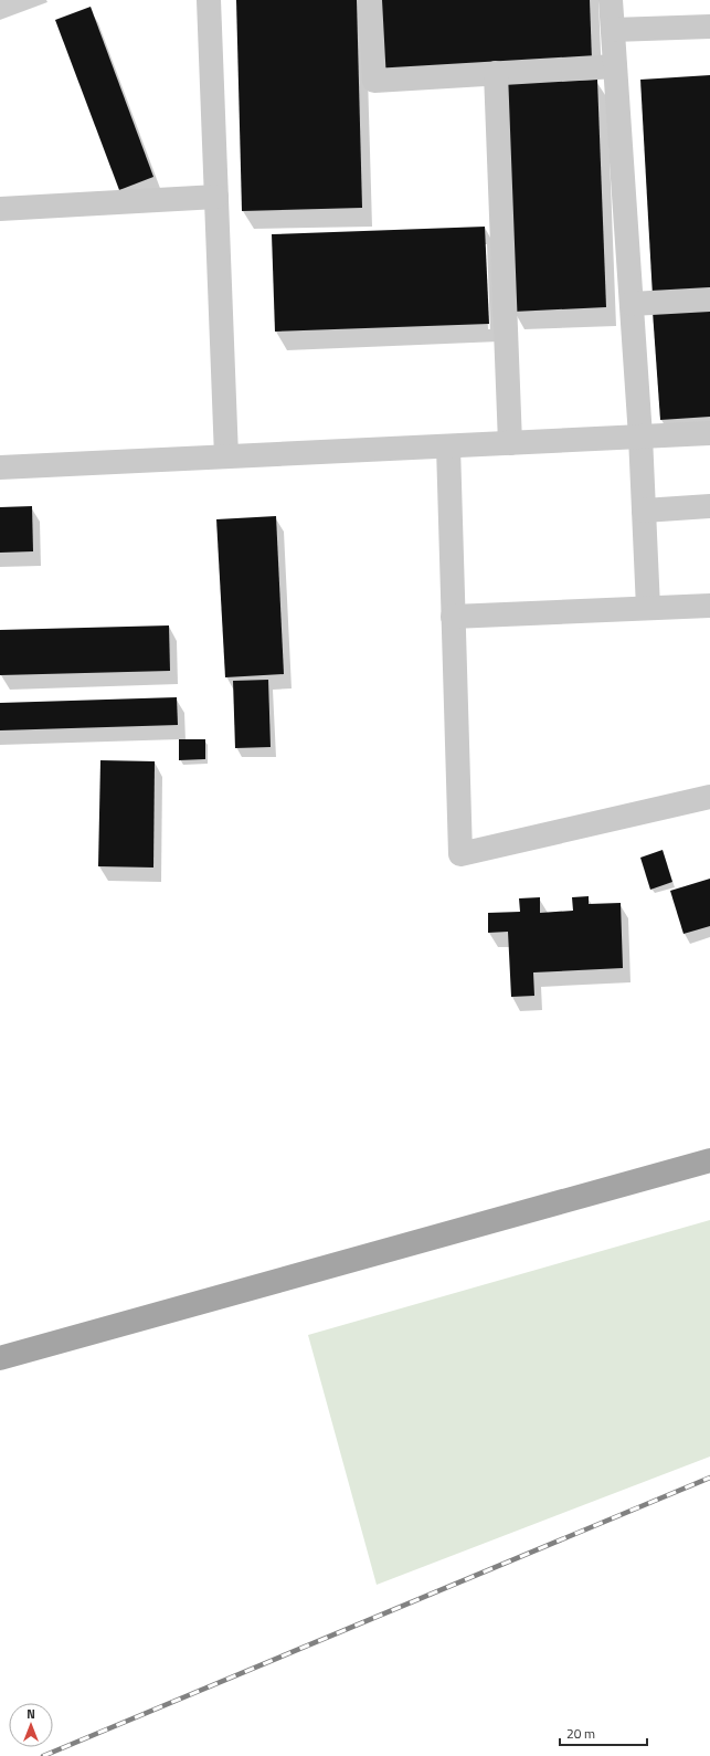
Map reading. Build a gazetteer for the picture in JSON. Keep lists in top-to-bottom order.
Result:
{
  "scale_bar": "20 m",
  "north": "top"
}
